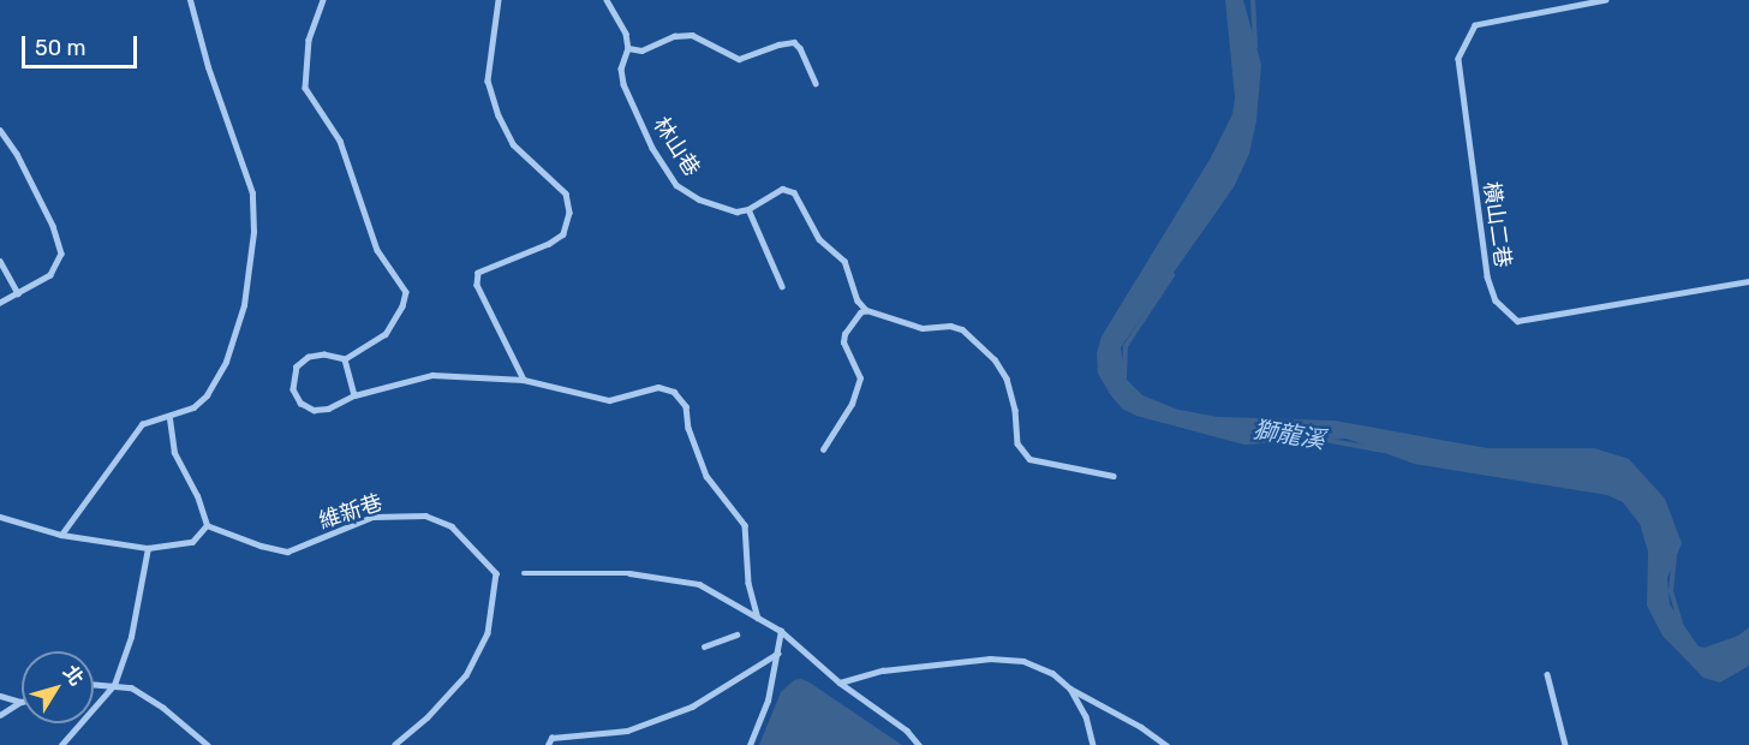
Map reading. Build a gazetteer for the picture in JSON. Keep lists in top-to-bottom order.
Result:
{
  "streets": {
    "lane": ["林山巷", "橫山二巷", "維新巷"]
  },
  "water": ["獅龍溪"],
  "scale_bar": "50 m",
  "north": "top right"
}
